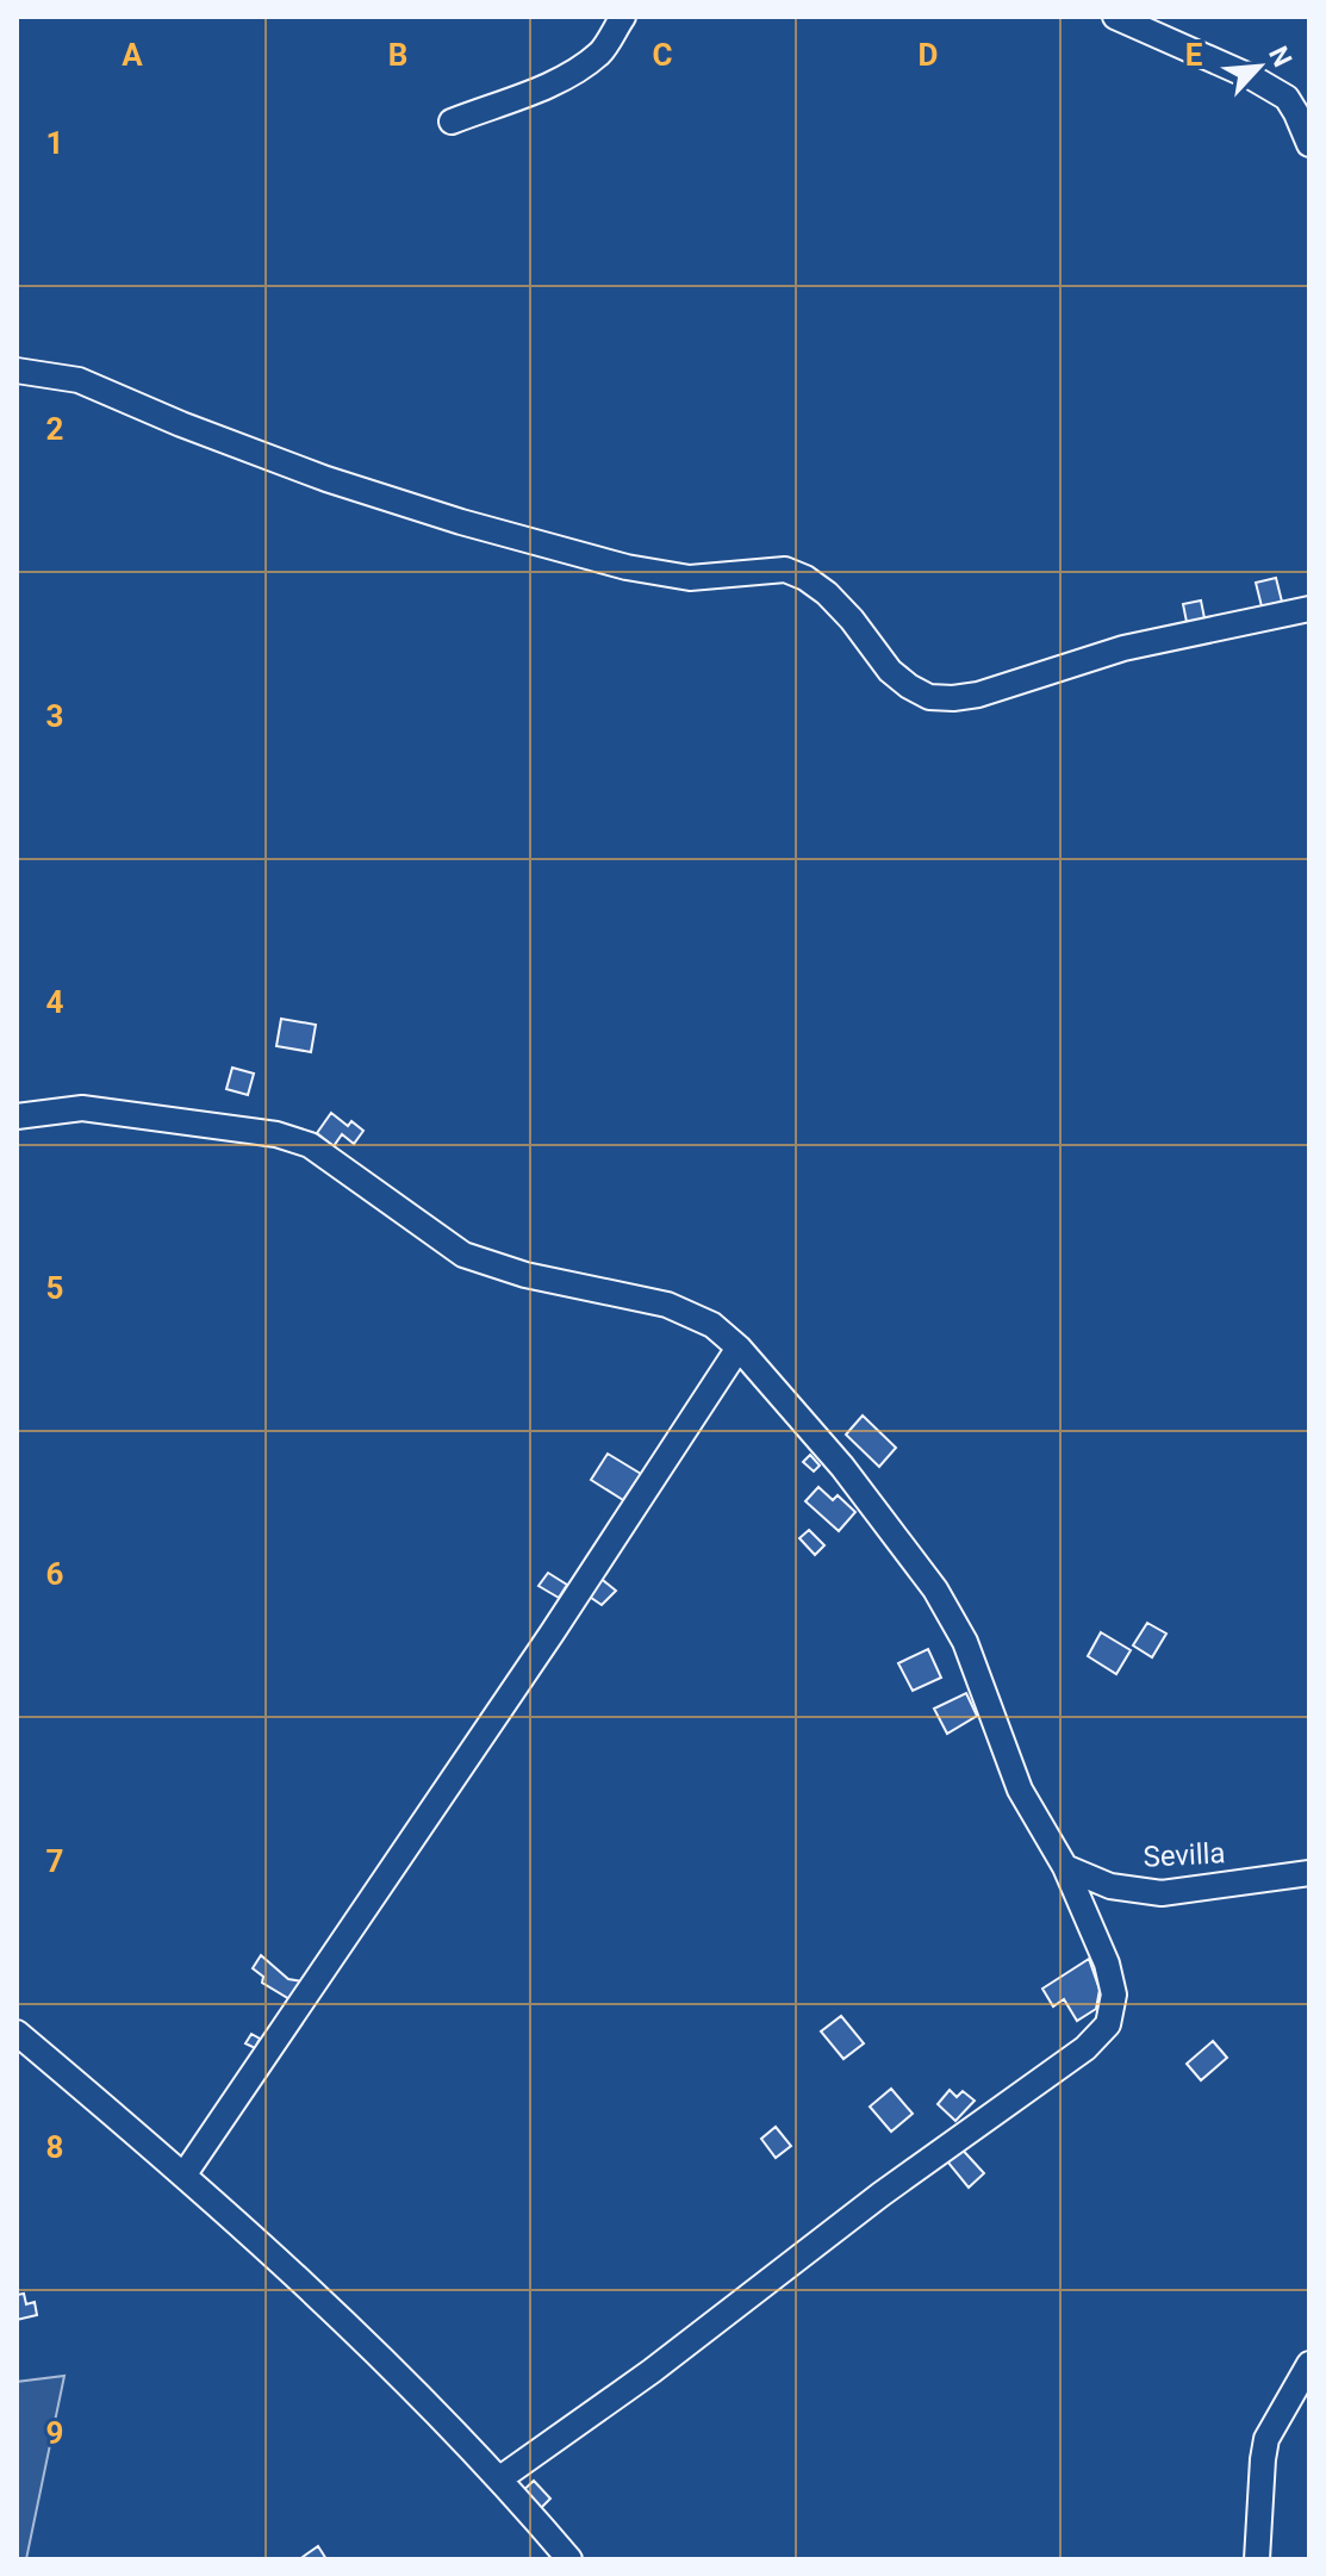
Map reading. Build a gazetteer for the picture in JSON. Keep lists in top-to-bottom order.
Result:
{
  "streets": {
    "street": ["Sevilla"]
  },
  "north": "top right",
  "grid": {
    "columns": [
      "A",
      "B",
      "C",
      "D",
      "E"
    ],
    "rows": [
      "1",
      "2",
      "3",
      "4",
      "5",
      "6",
      "7",
      "8",
      "9"
    ]
  }
}
